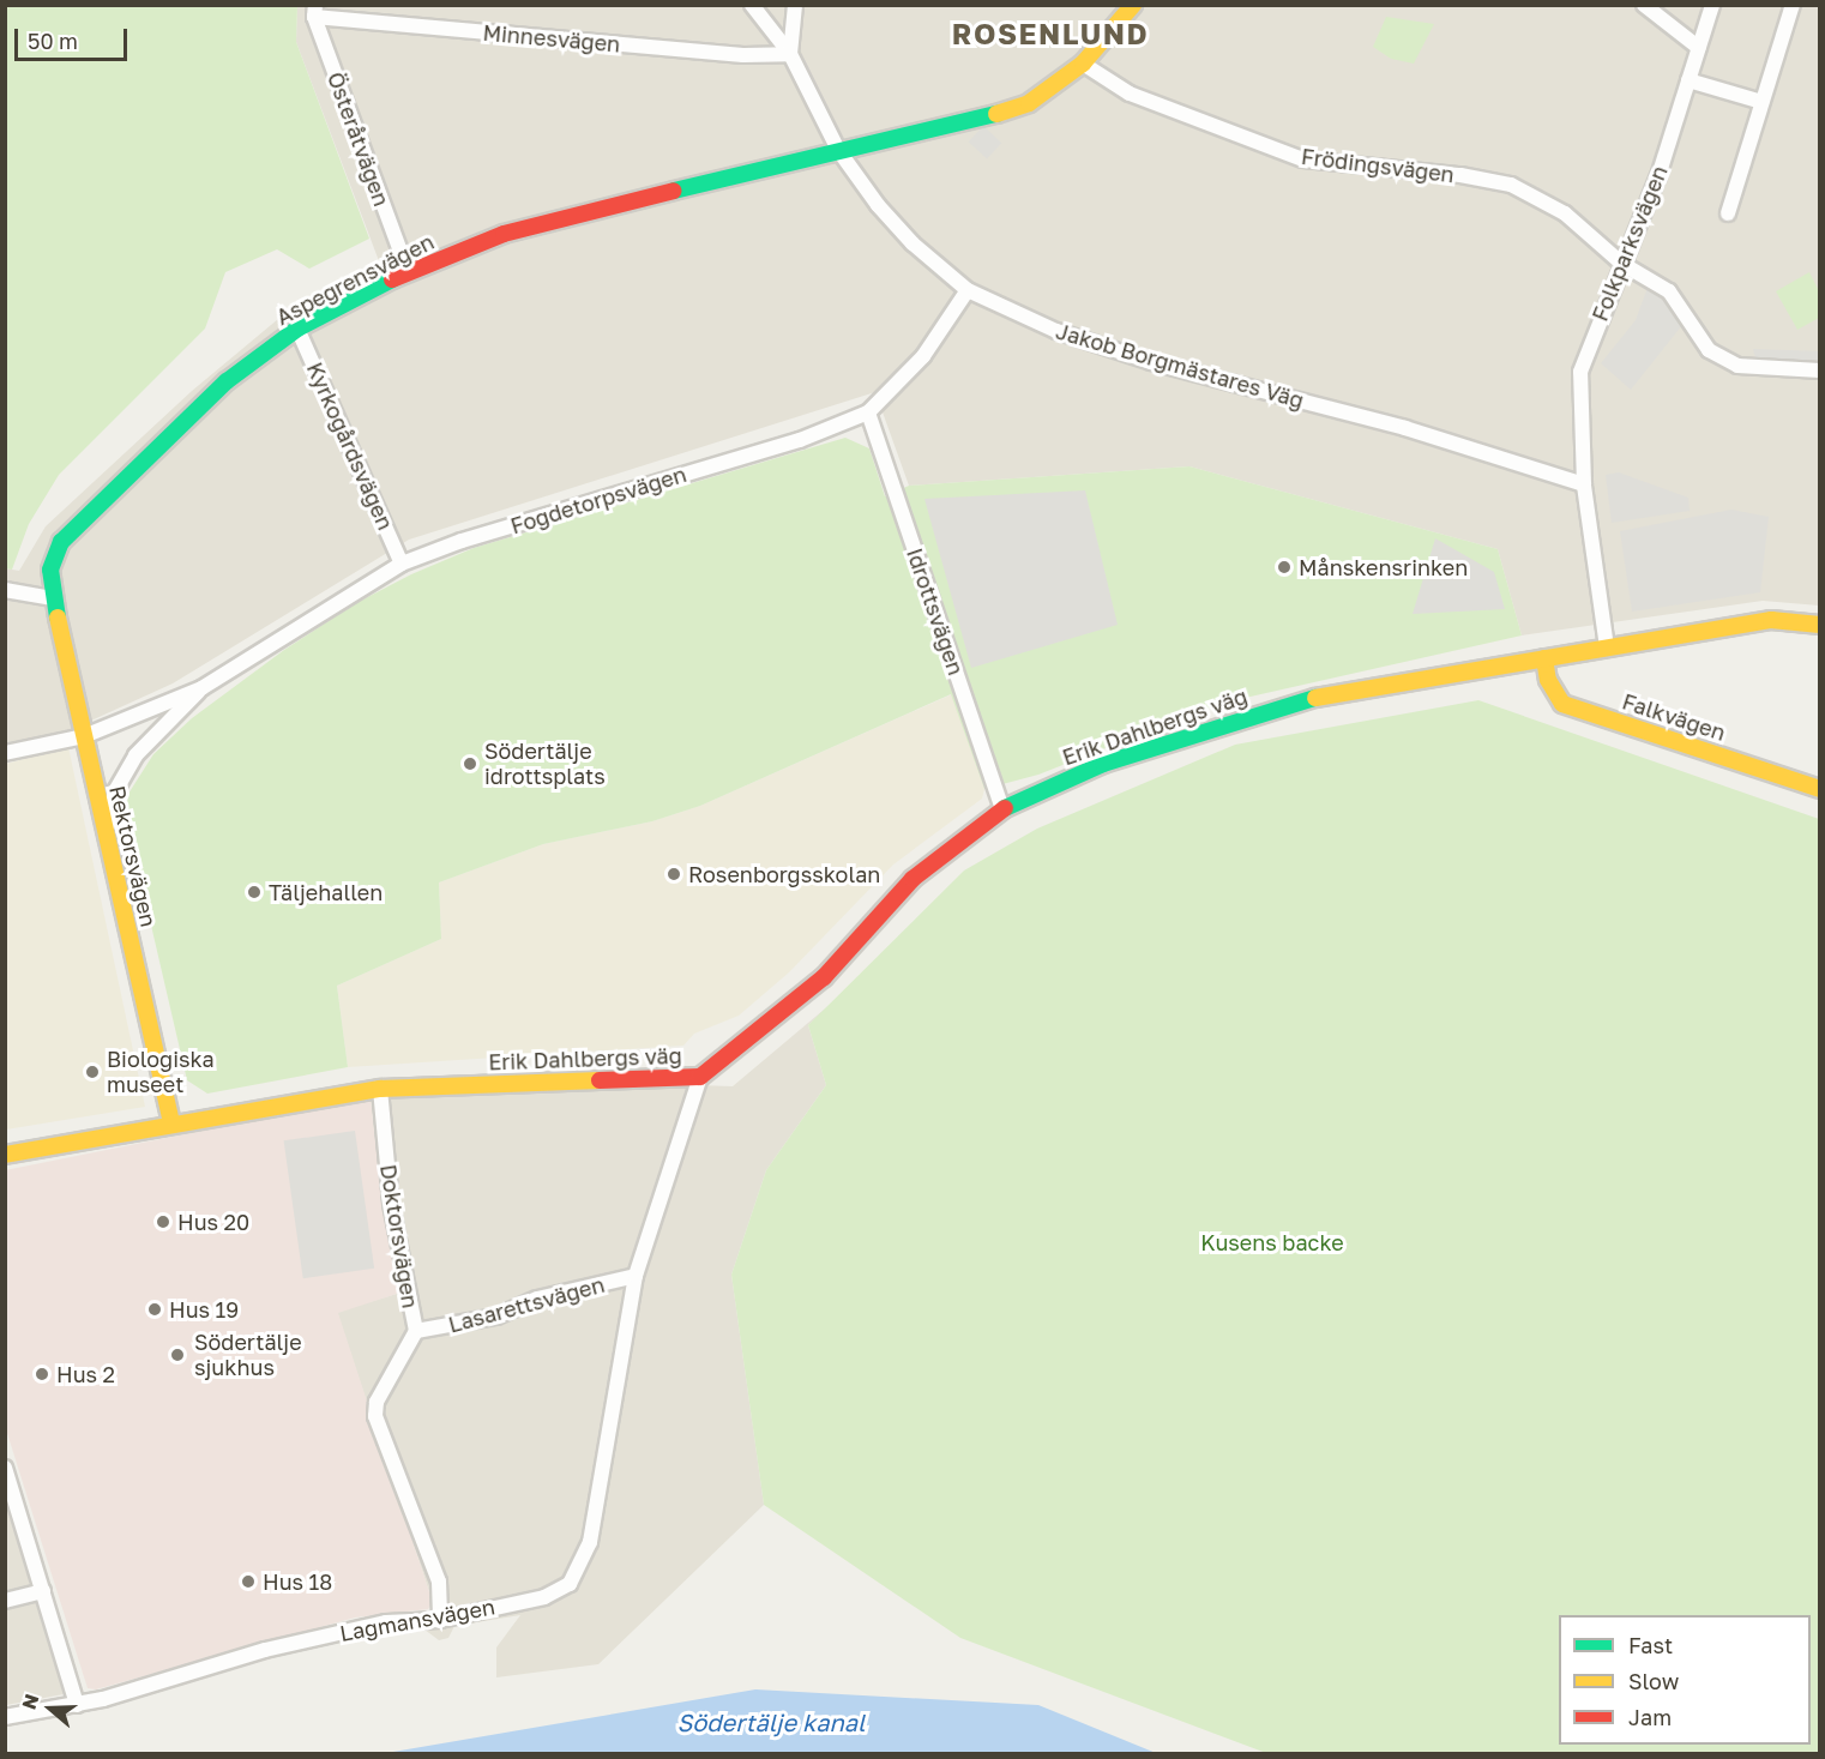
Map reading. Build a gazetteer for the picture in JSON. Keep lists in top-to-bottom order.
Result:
{
  "streets": {
    "street": [
      "Minnesvägen",
      "Österåtvägen",
      "Frödingsvägen",
      "Folkparksvägen",
      "Aspegrensvägen",
      "Jakob Borgmästares Väg",
      "Kyrkogårdsvägen",
      "Fogdetorpsvägen",
      "Idrottsvägen",
      "Falkvägen",
      "Erik Dahlbergs väg",
      "Rektorsvägen",
      "Doktorsvägen",
      "Lasarettsvägen",
      "Lagmansvägen"
    ]
  },
  "crossings": [
    ["Minnesvägen", "Österåtvägen"],
    ["Minnesvägen", "Jakob Borgmästares Väg"],
    ["Österåtvägen", "Aspegrensvägen"],
    ["Frödingsvägen", "Folkparksvägen"],
    ["Frödingsvägen", "Aspegrensvägen"],
    ["Folkparksvägen", "Jakob Borgmästares Väg"],
    ["Aspegrensvägen", "Jakob Borgmästares Väg"],
    ["Aspegrensvägen", "Kyrkogårdsvägen"],
    ["Aspegrensvägen", "Rektorsvägen"],
    ["Jakob Borgmästares Väg", "Fogdetorpsvägen"],
    ["Kyrkogårdsvägen", "Fogdetorpsvägen"],
    ["Fogdetorpsvägen", "Idrottsvägen"],
    ["Fogdetorpsvägen", "Rektorsvägen"],
    ["Idrottsvägen", "Erik Dahlbergs väg"],
    ["Falkvägen", "Erik Dahlbergs väg"],
    ["Erik Dahlbergs väg", "Rektorsvägen"],
    ["Erik Dahlbergs väg", "Doktorsvägen"],
    ["Erik Dahlbergs väg", "Lagmansvägen"],
    ["Doktorsvägen", "Lasarettsvägen"],
    ["Doktorsvägen", "Lagmansvägen"],
    ["Lasarettsvägen", "Lagmansvägen"]
  ],
  "districts": ["ROSENLUND"],
  "water": ["Södertälje kanal"],
  "parks": ["Kusens backe"],
  "places": [
    "Månskensrinken",
    "Södertälje idrottsplats",
    "Rosenborgsskolan",
    "Täljehallen",
    "Biologiska museet",
    "Hus 20",
    "Hus 19",
    "Södertälje sjukhus",
    "Hus 2",
    "Hus 18"
  ],
  "legend": ["Fast", "Slow", "Jam"],
  "scale_bar": "50 m",
  "north": "left"
}
